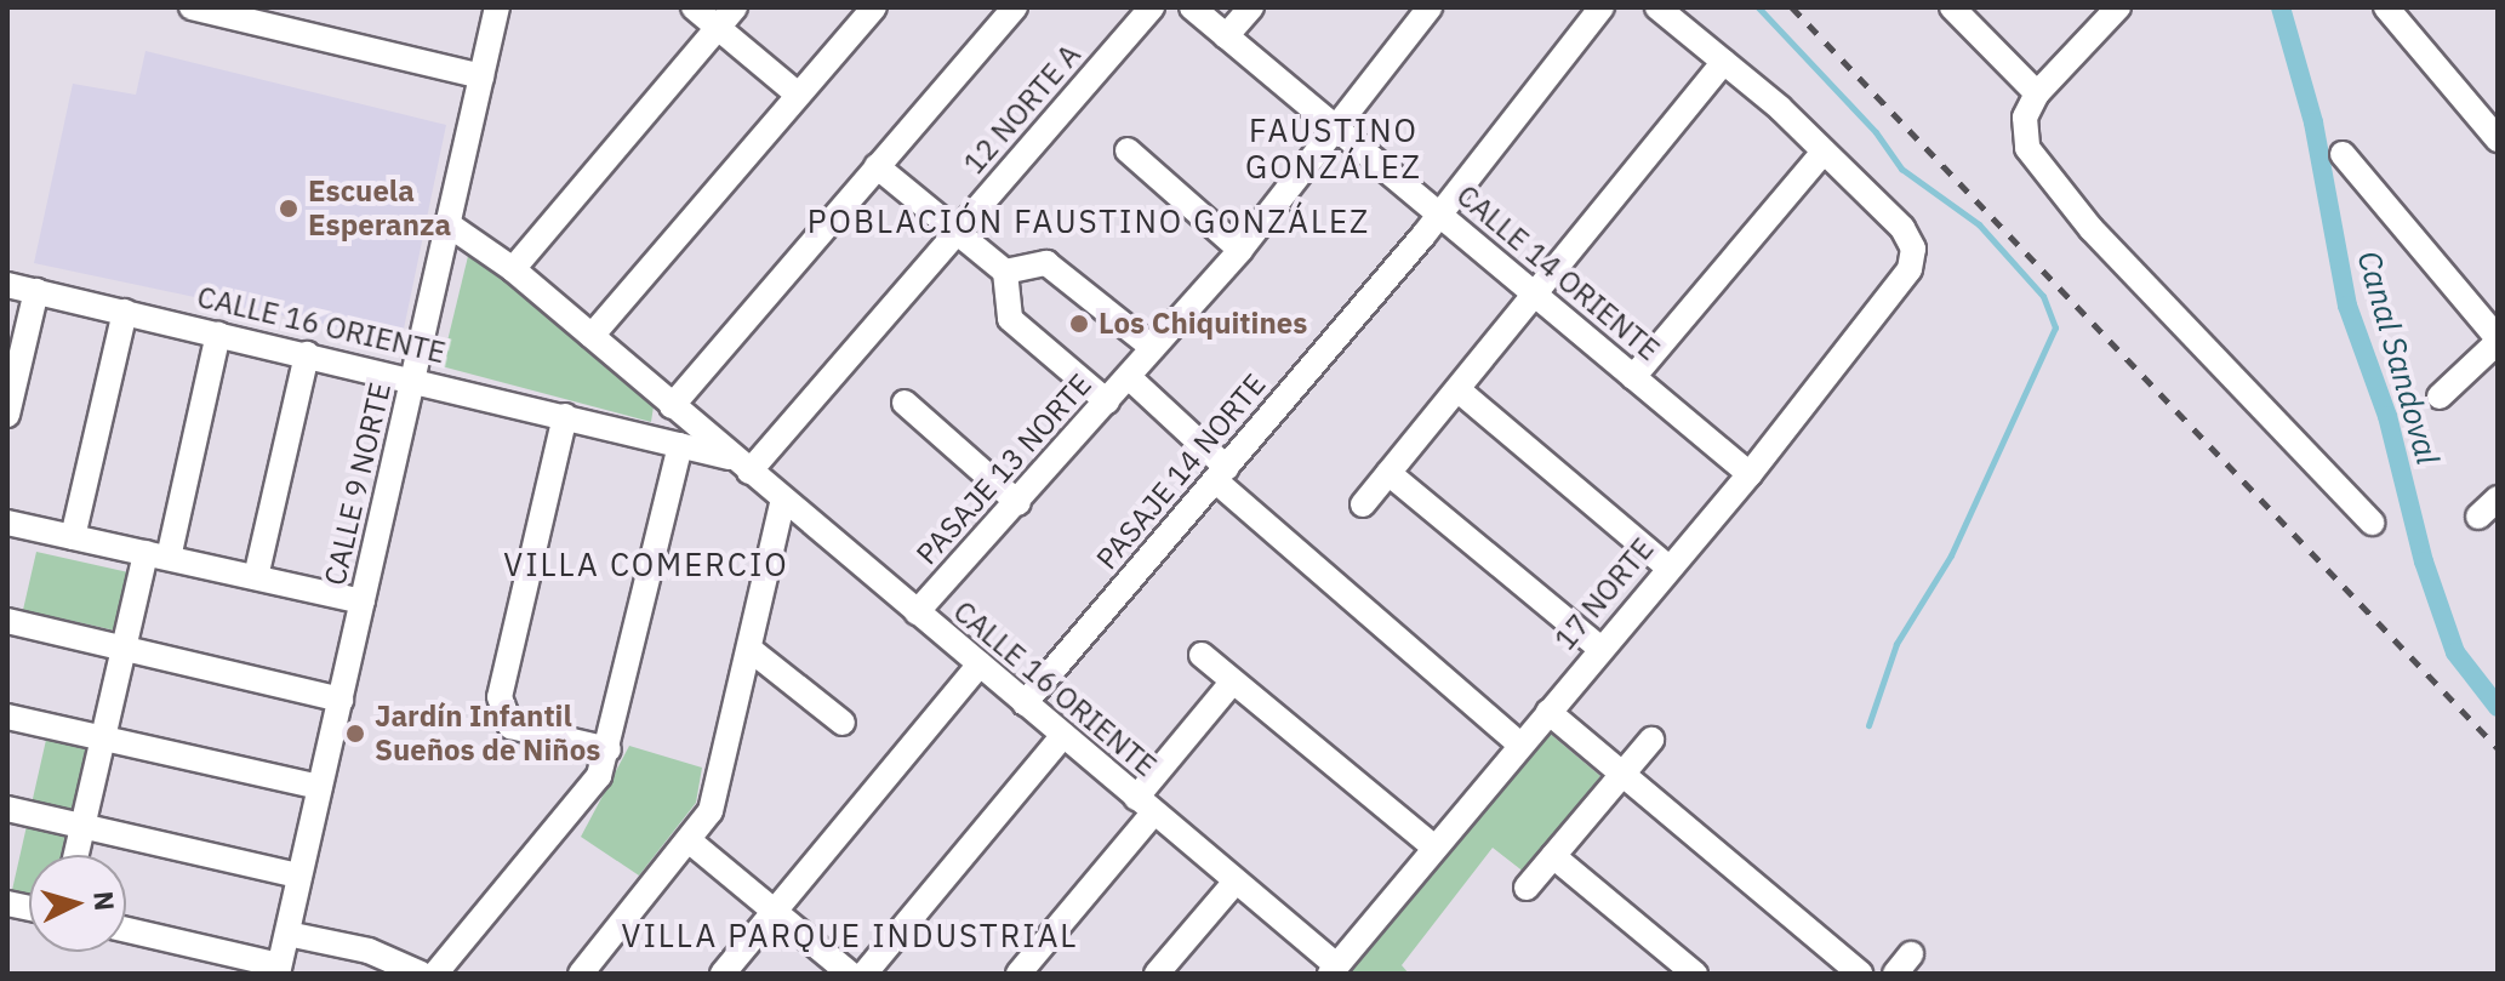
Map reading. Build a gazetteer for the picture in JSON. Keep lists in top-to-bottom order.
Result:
{
  "streets": {
    "street": [
      "12 NORTE A",
      "CALLE 14 ORIENTE",
      "CALLE 16 ORIENTE",
      "PASAJE 13 NORTE",
      "PASAJE 14 NORTE",
      "CALLE 9 NORTE",
      "17 NORTE"
    ]
  },
  "crossings": [
    ["12 NORTE A", "CALLE 16 ORIENTE"],
    ["CALLE 14 ORIENTE", "PASAJE 13 NORTE"],
    ["CALLE 14 ORIENTE", "PASAJE 14 NORTE"],
    ["CALLE 14 ORIENTE", "17 NORTE"],
    ["CALLE 16 ORIENTE", "PASAJE 13 NORTE"],
    ["CALLE 16 ORIENTE", "PASAJE 14 NORTE"],
    ["CALLE 16 ORIENTE", "CALLE 9 NORTE"],
    ["CALLE 16 ORIENTE", "17 NORTE"]
  ],
  "districts": [
    "FAUSTINO GONZÁLEZ",
    "POBLACIÓN FAUSTINO GONZÁLEZ",
    "VILLA COMERCIO",
    "VILLA PARQUE INDUSTRIAL"
  ],
  "water": ["Canal Sandoval"],
  "places": ["Escuela Esperanza", "Los Chiquitines", "Jardín Infantil Sueños de Niños"],
  "north": "right"
}
